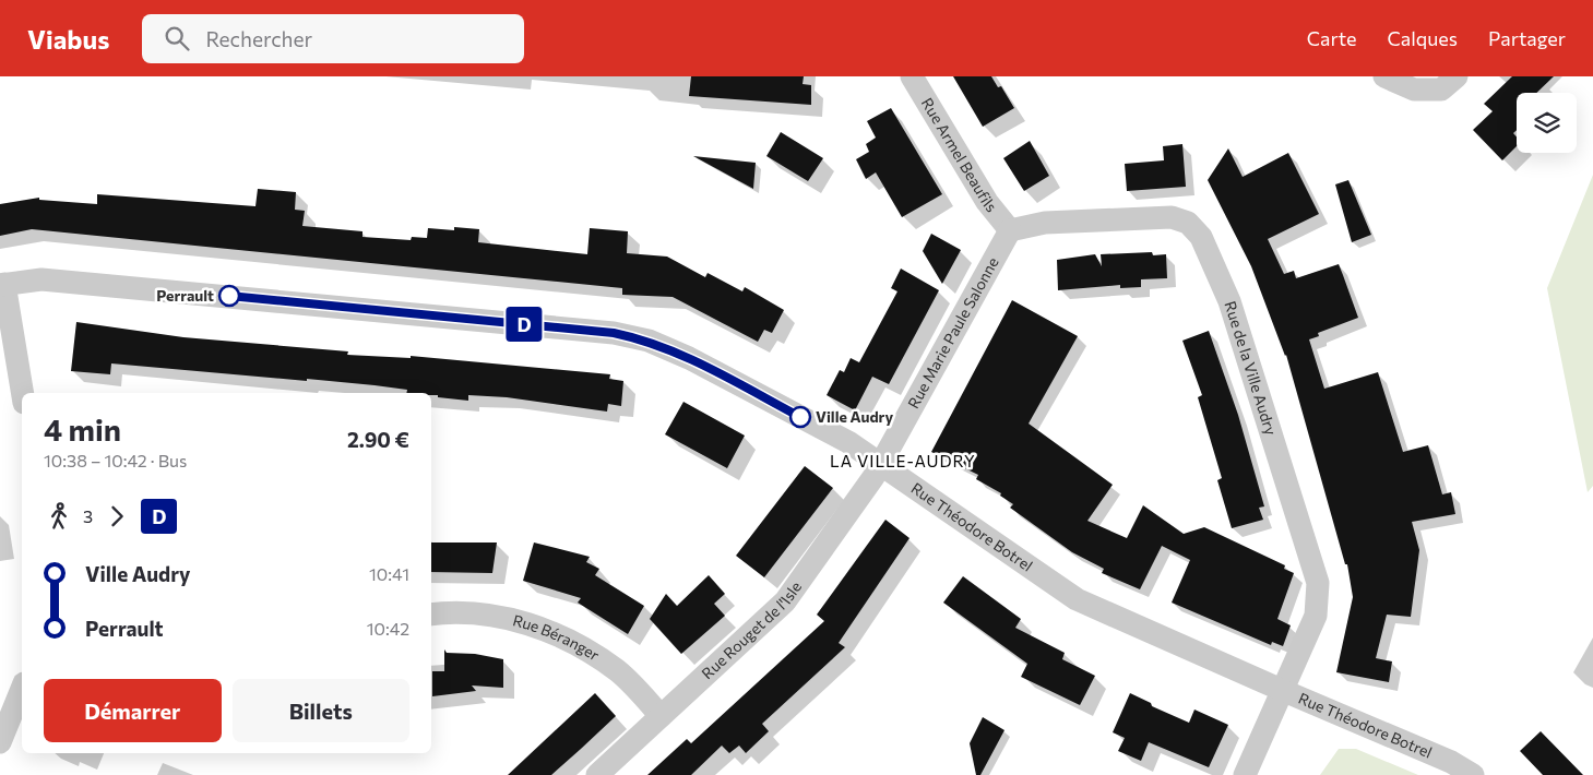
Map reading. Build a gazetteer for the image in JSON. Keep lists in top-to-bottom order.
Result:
{
  "streets": {
    "street": [
      "Rue Armel Beaufils",
      "Rue Marie Paule Salonne",
      "Rue de la Ville Audry",
      "Rue Théodore Botrel",
      "Rue Rouget de l'Isle",
      "Rue Béranger"
    ]
  },
  "crossings": [
    ["Rue Armel Beaufils", "Rue Marie Paule Salonne"],
    ["Rue Armel Beaufils", "Rue de la Ville Audry"],
    ["Rue Marie Paule Salonne", "Rue de la Ville Audry"],
    ["Rue Marie Paule Salonne", "Rue Théodore Botrel"],
    ["Rue Marie Paule Salonne", "Rue Rouget de l'Isle"],
    ["Rue de la Ville Audry", "Rue Théodore Botrel"],
    ["Rue Théodore Botrel", "Rue Rouget de l'Isle"],
    ["Rue Rouget de l'Isle", "Rue Béranger"]
  ],
  "districts": ["LA VILLE-AUDRY"],
  "places": ["Perrault", "Ville Audry"],
  "lines": ["bus line D"],
  "page": {
    "header": "Viabus",
    "search": "Rechercher",
    "nav": ["Carte", "Calques", "Partager"],
    "on_map": "D",
    "heading": ["4 min", "10:38 – 10:42 · Bus", "2.90 €"],
    "legs": ["3", "D"],
    "list": [
      {
        "name": "Ville Audry",
        "value": "10:41"
      },
      {
        "name": "Perrault",
        "value": "10:42"
      }
    ],
    "buttons": ["Démarrer", "Billets"]
  }
}
